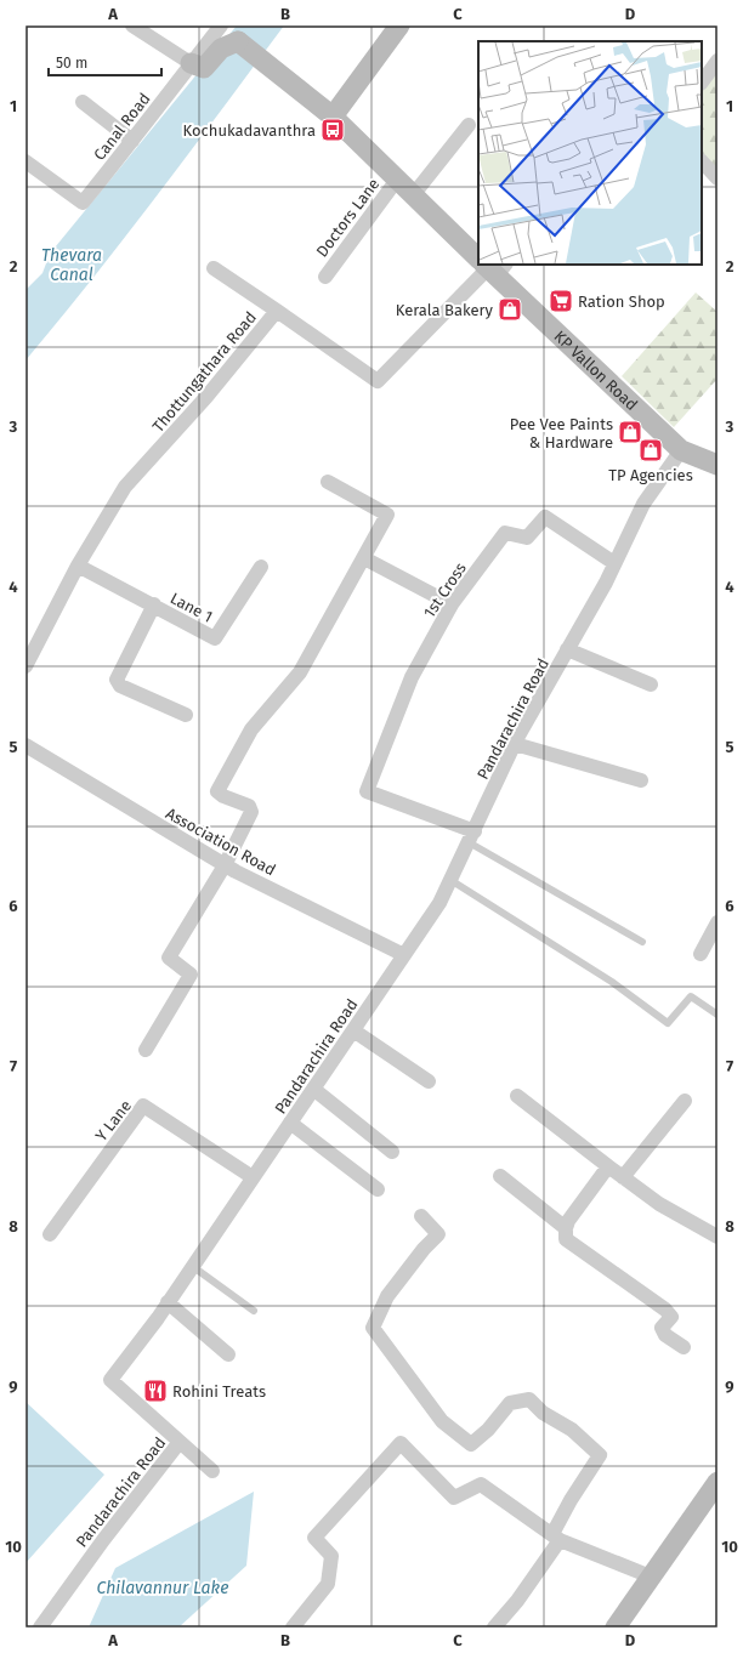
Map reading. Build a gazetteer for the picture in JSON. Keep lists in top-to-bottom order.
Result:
{
  "streets": {
    "street": [
      "Canal Road",
      "Doctors Lane",
      "KP Vallon Road",
      "Thottungathara Road",
      "1st Cross",
      "Lane 1",
      "Pandarachira Road",
      "Association Road",
      "Y Lane"
    ]
  },
  "crossings": [
    ["Doctors Lane", "KP Vallon Road"],
    ["KP Vallon Road", "Thottungathara Road"],
    ["KP Vallon Road", "Pandarachira Road"],
    ["Thottungathara Road", "Lane 1"],
    ["1st Cross", "Pandarachira Road"],
    ["Pandarachira Road", "Association Road"],
    ["Pandarachira Road", "Y Lane"]
  ],
  "water": ["Thevara Canal", "Chilavannur Lake"],
  "places": {
    "bus stop": ["Kochukadavanthra"],
    "supermarket": ["Ration Shop"],
    "shop": ["Kerala Bakery", "Pee Vee Paints & Hardware", "TP Agencies"],
    "restaurant": ["Rohini Treats"]
  },
  "scale_bar": "50 m",
  "grid": {
    "columns": [
      "A",
      "B",
      "C",
      "D"
    ],
    "rows": [
      "1",
      "2",
      "3",
      "4",
      "5",
      "6",
      "7",
      "8",
      "9",
      "10"
    ]
  }
}
